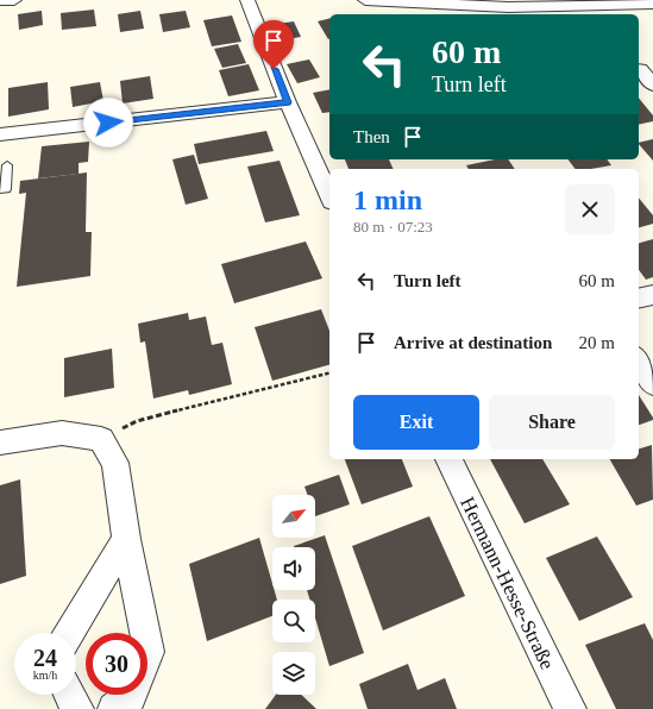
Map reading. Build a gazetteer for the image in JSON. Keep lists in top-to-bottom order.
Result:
{
  "streets": {
    "street": ["Hermann-Hesse-Straße"]
  },
  "north": "top right",
  "page": {
    "turn": ["60 m", "Turn left"],
    "then": "Then",
    "heading": ["1 min", "80 m · 07:23"],
    "list": [
      {
        "name": "Turn left",
        "value": "60 m"
      },
      {
        "name": "Arrive at destination",
        "value": "20 m"
      }
    ],
    "buttons": ["Exit", "Share"],
    "speed": "24 km/h",
    "limit": "30"
  }
}
